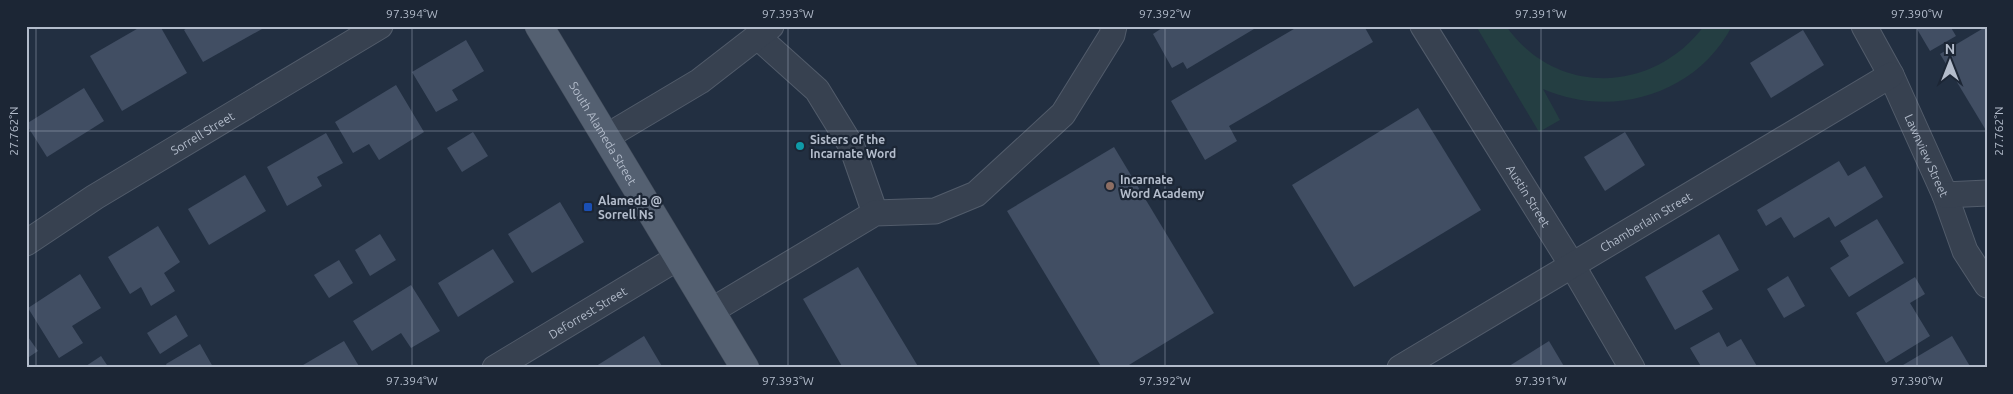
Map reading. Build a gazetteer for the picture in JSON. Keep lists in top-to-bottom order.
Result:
{
  "streets": {
    "main road": ["South Alameda Street"],
    "street": [
      "Sorrell Street",
      "Lawnview Street",
      "Austin Street",
      "Chamberlain Street",
      "Deforrest Street"
    ]
  },
  "crossings": [
    ["South Alameda Street", "Deforrest Street"],
    ["Lawnview Street", "Chamberlain Street"],
    ["Austin Street", "Chamberlain Street"]
  ],
  "places": {
    "other": ["Sisters of the Incarnate Word", "Incarnate Word Academy"],
    "transit": ["Alameda @ Sorrell Ns"]
  },
  "north": "top",
  "coordinates": [
    "97.394°W",
    "97.393°W",
    "97.392°W",
    "97.391°W",
    "97.390°W",
    "27.762°N"
  ]
}
